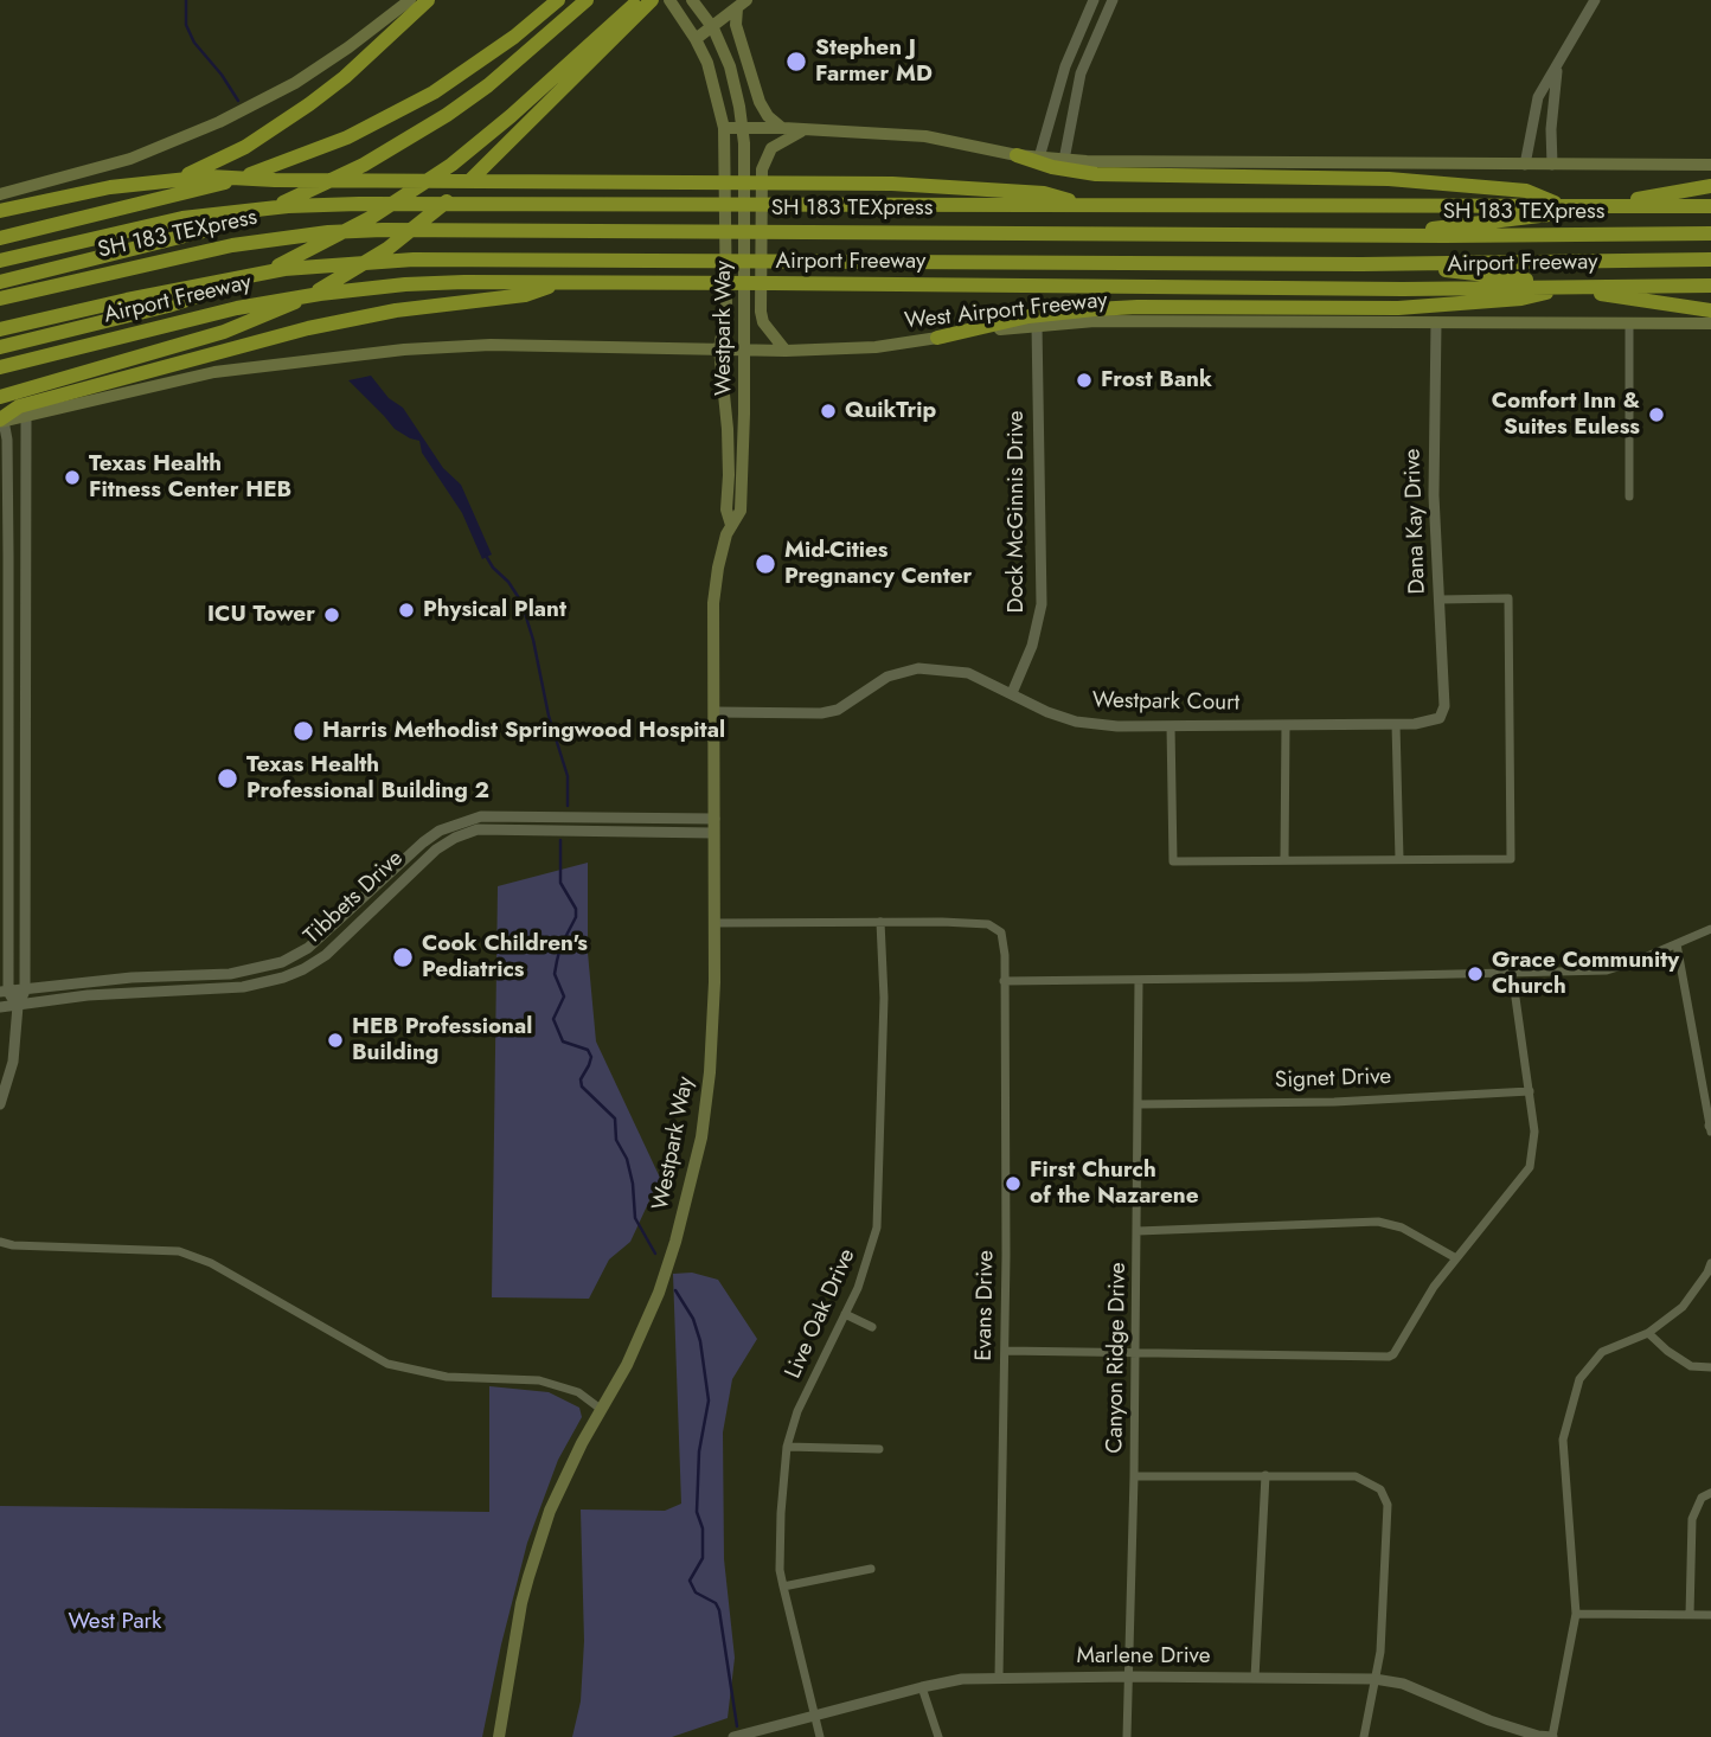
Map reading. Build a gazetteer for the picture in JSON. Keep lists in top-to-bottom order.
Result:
{
  "streets": {
    "highway": ["SH 183 TEXpress", "Airport Freeway"],
    "main road": ["West Airport Freeway", "Westpark Way"],
    "street": [
      "Dock McGinnis Drive",
      "Dana Kay Drive",
      "Westpark Court",
      "Tibbets Drive",
      "Signet Drive",
      "Evans Drive",
      "Live Oak Drive",
      "Canyon Ridge Drive",
      "Marlene Drive"
    ]
  },
  "crossings": [
    ["West Airport Freeway", "Westpark Way"],
    ["West Airport Freeway", "Dock McGinnis Drive"],
    ["West Airport Freeway", "Dana Kay Drive"],
    ["Westpark Way", "Westpark Court"],
    ["Westpark Way", "Tibbets Drive"],
    ["Dock McGinnis Drive", "Westpark Court"],
    ["Dana Kay Drive", "Westpark Court"],
    ["Signet Drive", "Canyon Ridge Drive"],
    ["Evans Drive", "Live Oak Drive"],
    ["Evans Drive", "Marlene Drive"],
    ["Live Oak Drive", "Marlene Drive"],
    ["Canyon Ridge Drive", "Marlene Drive"]
  ],
  "parks": ["West Park"],
  "places": [
    "Stephen J Farmer MD",
    "Frost Bank",
    "QuikTrip",
    "Comfort Inn & Suites Euless",
    "Texas Health Fitness Center HEB",
    "Mid-Cities Pregnancy Center",
    "Physical Plant",
    "ICU Tower",
    "Harris Methodist Springwood Hospital",
    "Texas Health Professional Building 2",
    "Cook Children's Pediatrics",
    "Grace Community Church",
    "HEB Professional Building",
    "First Church of the Nazarene"
  ]
}
